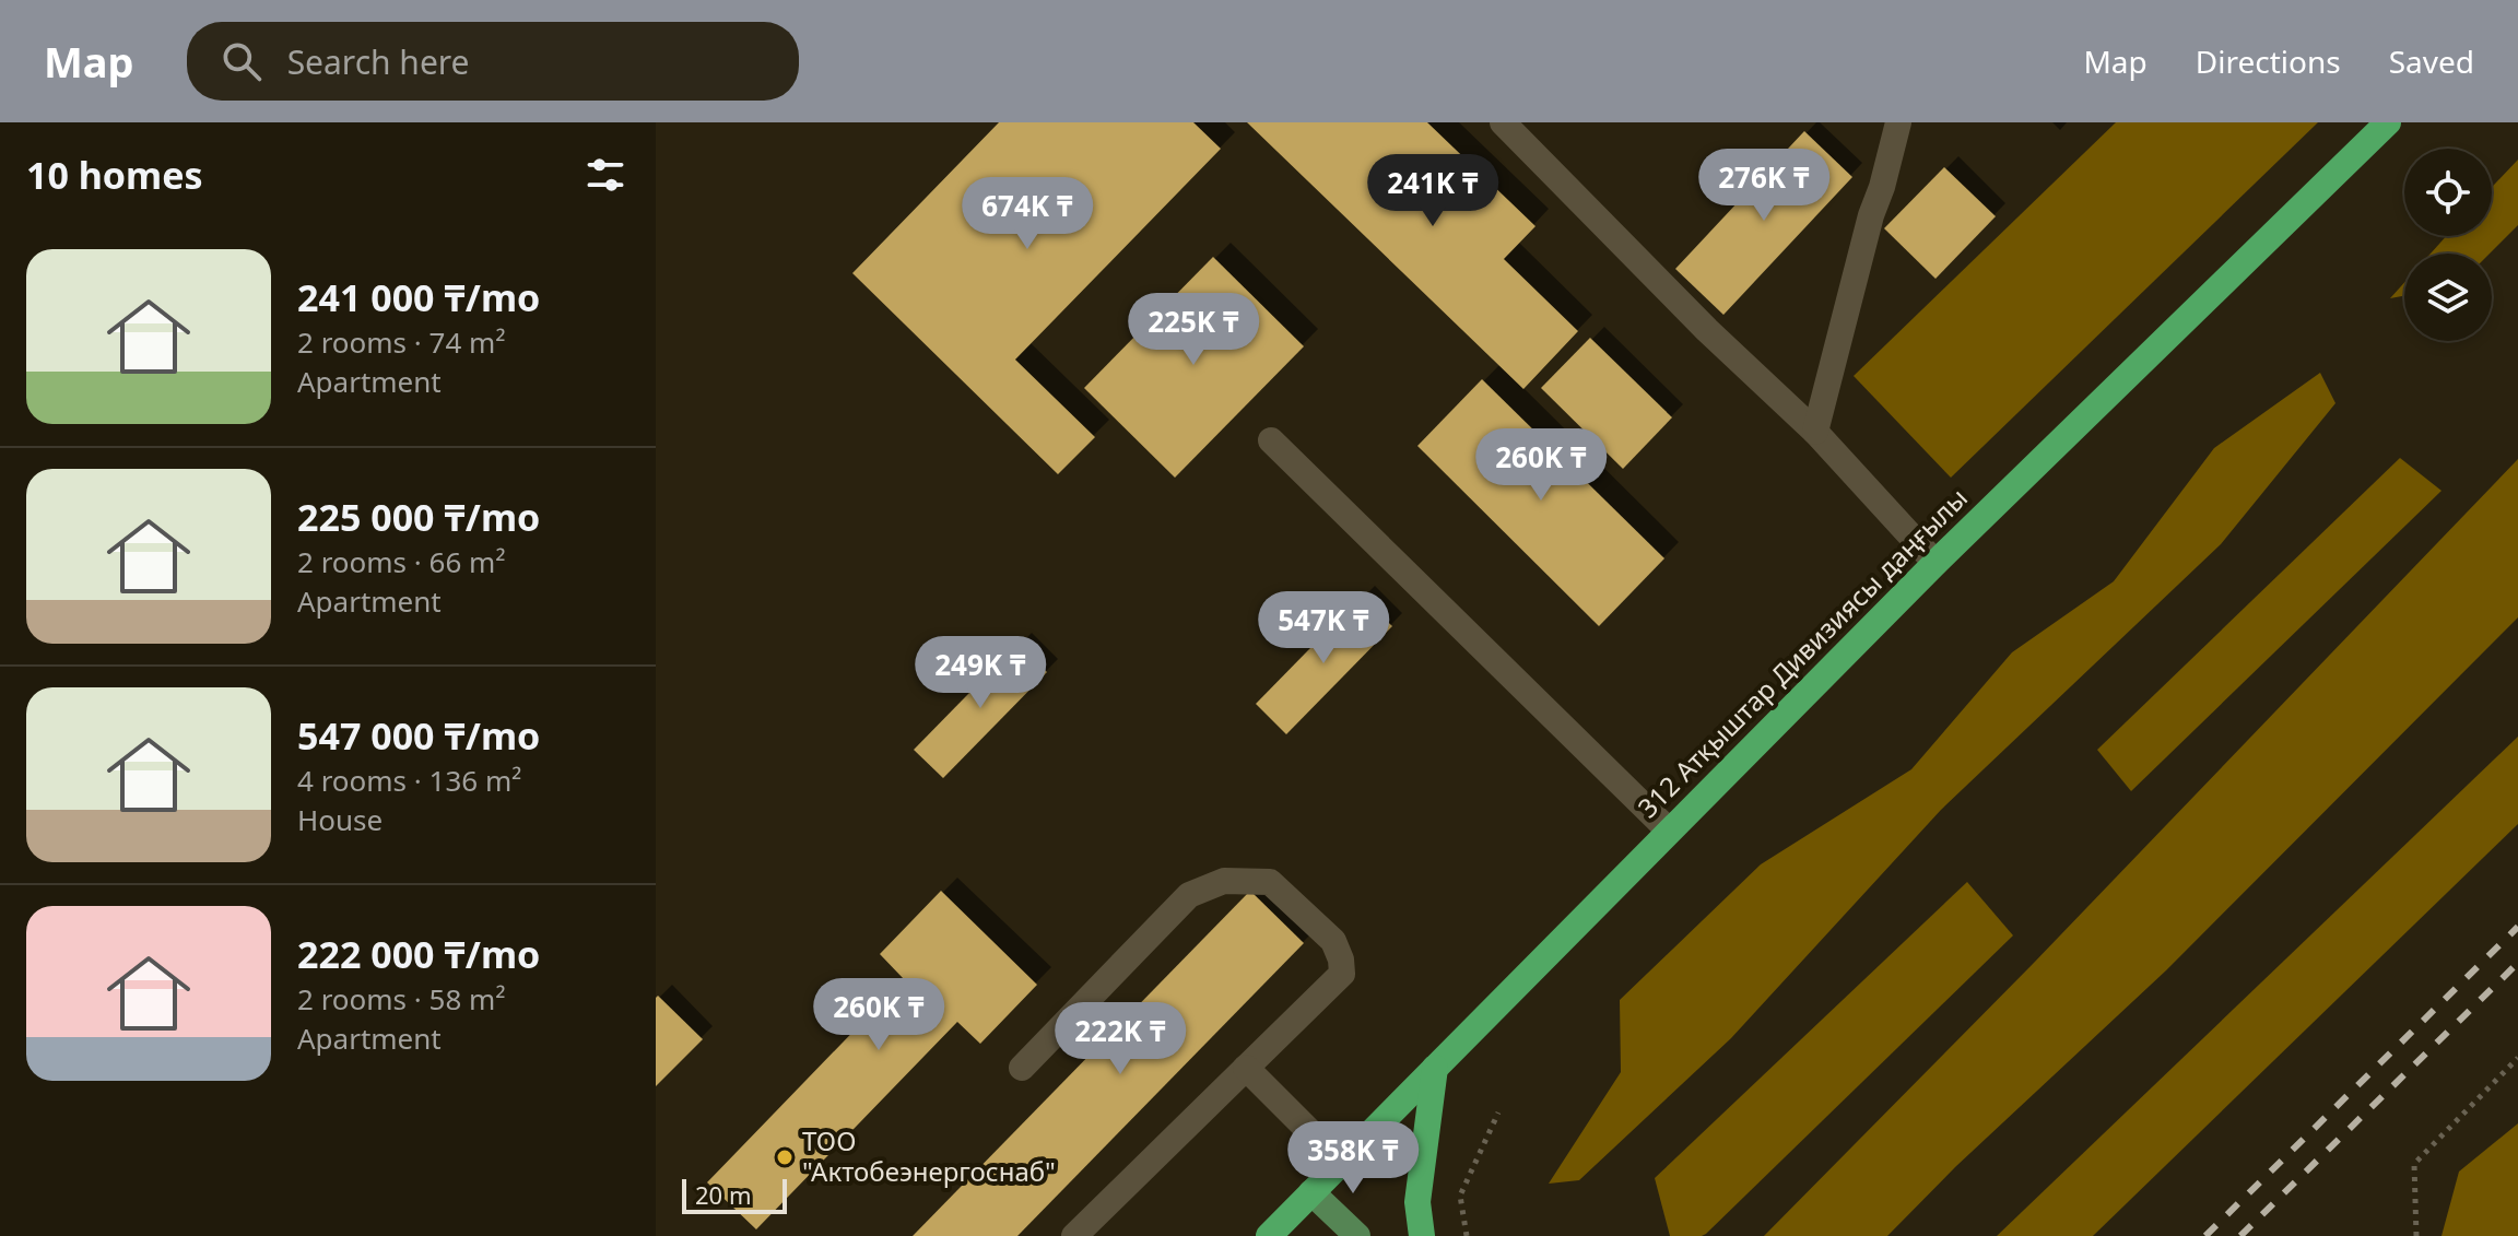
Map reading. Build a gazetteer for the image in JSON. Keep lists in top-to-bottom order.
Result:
{
  "streets": {
    "highway": ["312 Атқыштар Дивизиясы даңғылы"]
  },
  "places": ["ТОО \"Актобеэнергоснаб\""],
  "scale_bar": "20 m",
  "page": {
    "header": "Map",
    "search": "Search here",
    "nav": ["Map", "Directions", "Saved"],
    "heading": "10 homes",
    "price": [
      "276K ₸",
      "241K ₸",
      "674K ₸",
      "225K ₸",
      "260K ₸",
      "547K ₸",
      "249K ₸",
      "260K ₸",
      "222K ₸",
      "358K ₸"
    ],
    "list": [
      {
        "name": "241 000 ₸/mo",
        "note": "2 rooms · 74 m² · Apartment"
      },
      {
        "name": "225 000 ₸/mo",
        "note": "2 rooms · 66 m² · Apartment"
      },
      {
        "name": "547 000 ₸/mo",
        "note": "4 rooms · 136 m² · House"
      },
      {
        "name": "222 000 ₸/mo",
        "note": "2 rooms · 58 m² · Apartment"
      }
    ],
    "scale": "20 m"
  }
}
